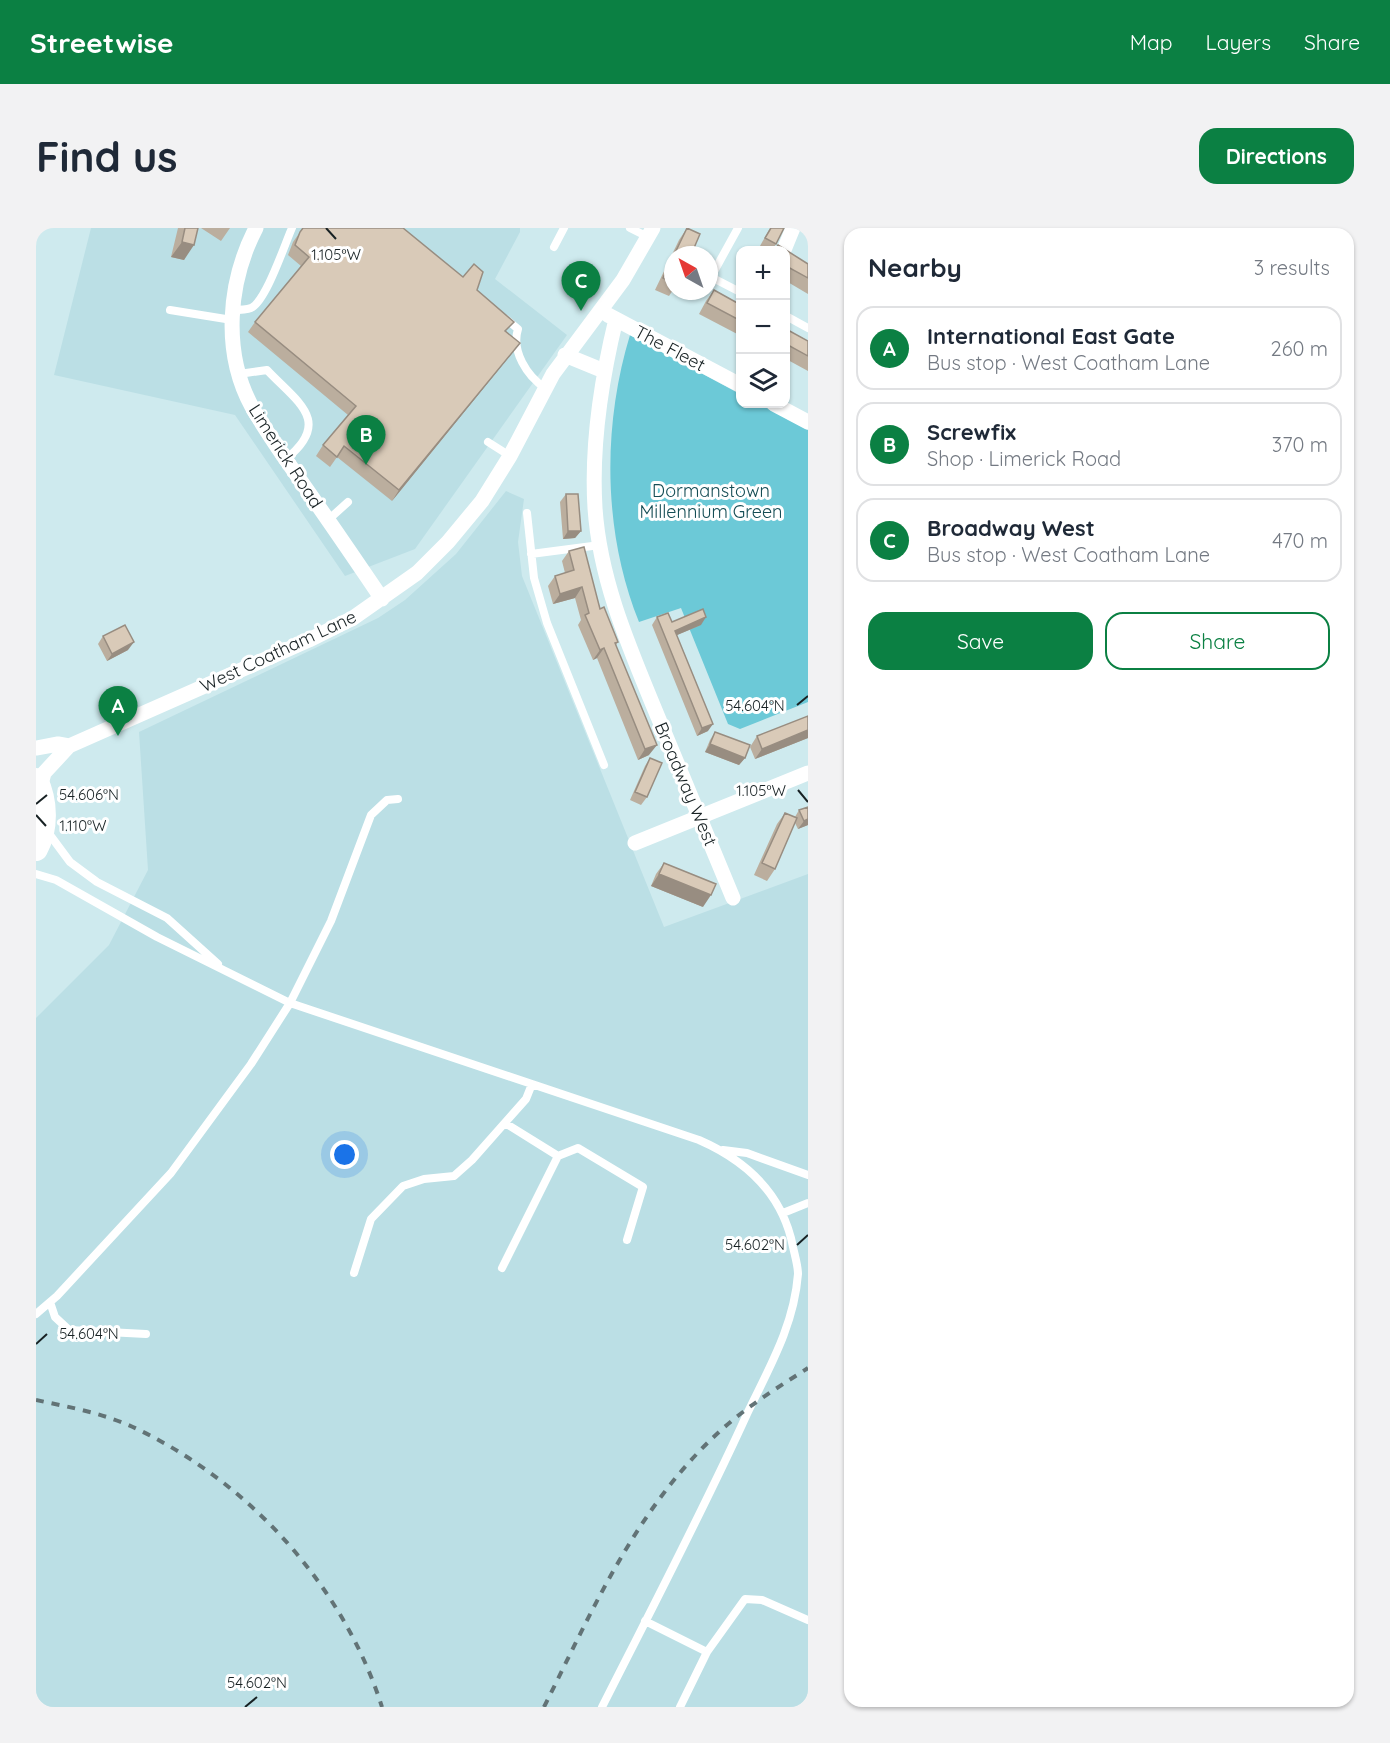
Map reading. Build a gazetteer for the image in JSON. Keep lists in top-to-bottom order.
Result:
{
  "streets": {
    "street": [
      "The Fleet",
      "Limerick Road",
      "West Coatham Lane",
      "Broadway West"
    ]
  },
  "crossings": [
    ["The Fleet", "West Coatham Lane"],
    ["The Fleet", "Broadway West"],
    ["Limerick Road", "West Coatham Lane"]
  ],
  "parks": ["Dormanstown Millennium Green"],
  "north": "top left",
  "page": {
    "header": "Streetwise",
    "nav": ["Map", "Layers", "Share"],
    "buttons": [
      "Directions",
      ["Save", "Share"]
    ],
    "title": "Find us",
    "heading": ["Nearby", "3 results"],
    "map_buttons": ["+", "−"],
    "pins": ["C", "B", "A"],
    "list": [
      {
        "mark": "A",
        "name": "International East Gate",
        "note": "Bus stop · West Coatham Lane",
        "value": "260 m"
      },
      {
        "mark": "B",
        "name": "Screwfix",
        "note": "Shop · Limerick Road",
        "value": "370 m"
      },
      {
        "mark": "C",
        "name": "Broadway West",
        "note": "Bus stop · West Coatham Lane",
        "value": "470 m"
      }
    ]
  },
  "coordinates": [
    "1.105°W",
    "54.604°N",
    "54.606°N",
    "1.110°W",
    "54.602°N"
  ]
}
